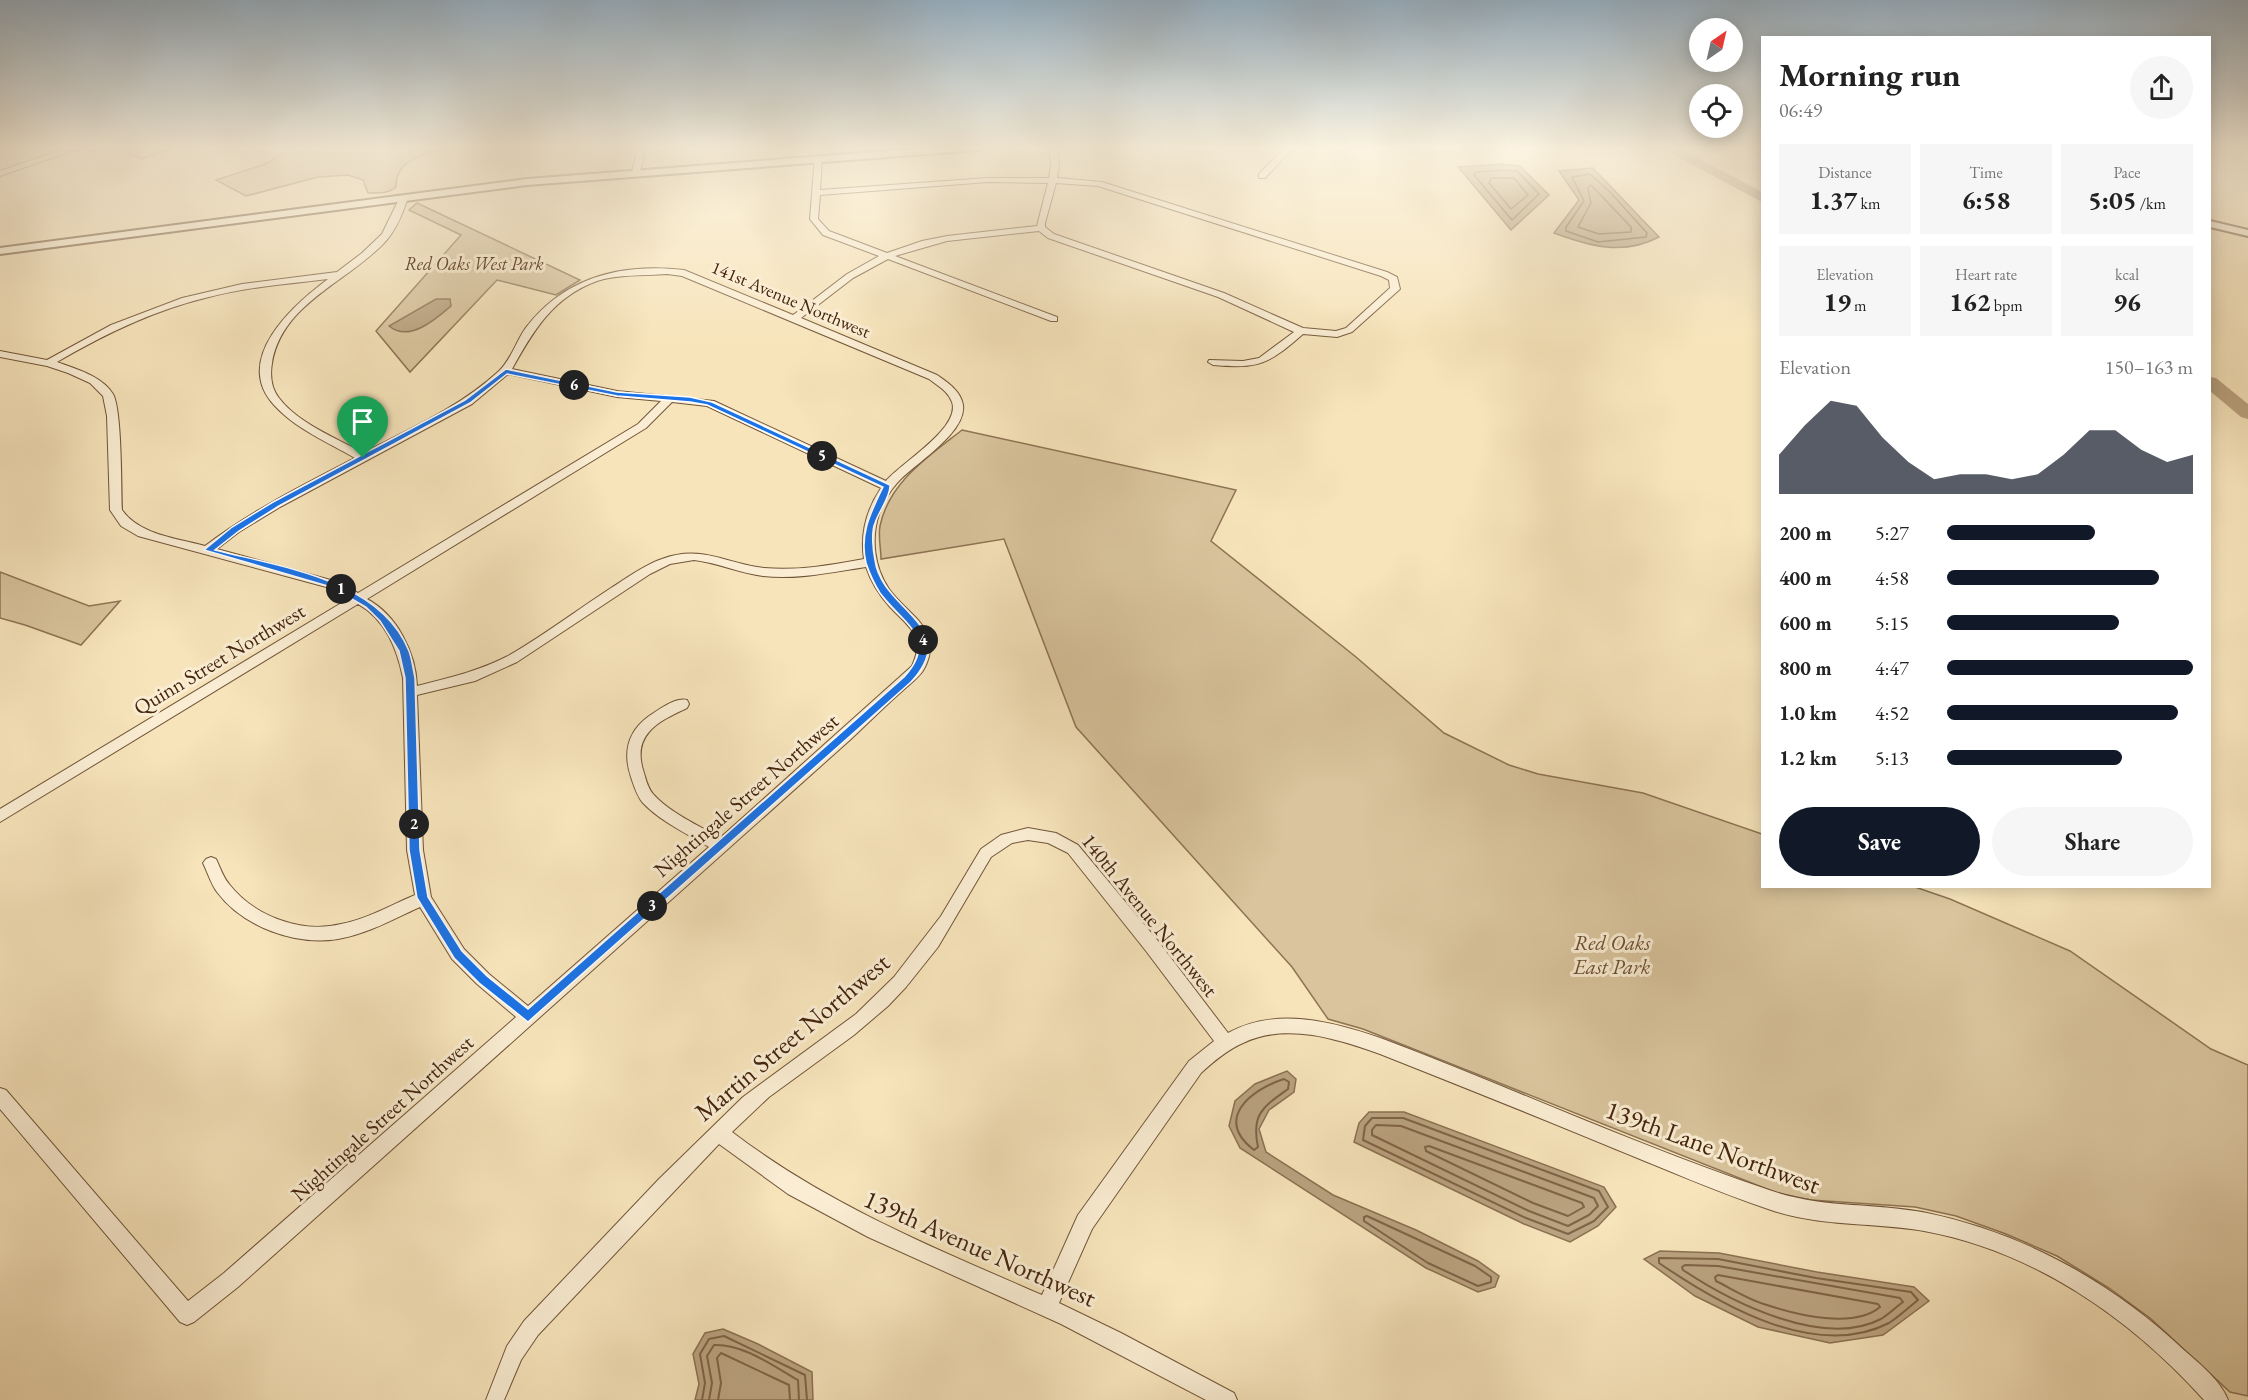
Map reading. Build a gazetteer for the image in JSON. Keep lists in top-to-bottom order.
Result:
{
  "streets": {
    "street": [
      "141st Avenue Northwest",
      "Quinn Street Northwest",
      "Nightingale Street Northwest",
      "140th Avenue Northwest",
      "Martin Street Northwest",
      "139th Lane Northwest",
      "139th Avenue Northwest"
    ]
  },
  "crossings": [
    ["141st Avenue Northwest", "Nightingale Street Northwest"],
    ["140th Avenue Northwest", "Martin Street Northwest"],
    ["140th Avenue Northwest", "139th Lane Northwest"],
    ["Martin Street Northwest", "139th Avenue Northwest"],
    ["139th Lane Northwest", "139th Avenue Northwest"]
  ],
  "parks": ["Red Oaks West Park", "Red Oaks East Park"],
  "north": "top right",
  "page": {
    "heading": ["Morning run", "06:49"],
    "stats": [
      ["Distance", "1.37 km"],
      ["Time", "6:58"],
      ["Pace", "5:05 /km"],
      ["Elevation", "19 m"],
      ["Heart rate", "162 bpm"],
      ["kcal", "96"]
    ],
    "chart": ["Elevation", "150–163 m"],
    "pins": [
      "6",
      "5",
      "1",
      "4",
      "2",
      "3"
    ],
    "list": [
      {
        "name": "200 m",
        "note": "5:27"
      },
      {
        "name": "400 m",
        "note": "4:58"
      },
      {
        "name": "600 m",
        "note": "5:15"
      },
      {
        "name": "800 m",
        "note": "4:47"
      },
      {
        "name": "1.0 km",
        "note": "4:52"
      },
      {
        "name": "1.2 km",
        "note": "5:13"
      }
    ],
    "buttons": ["Save", "Share"]
  }
}
